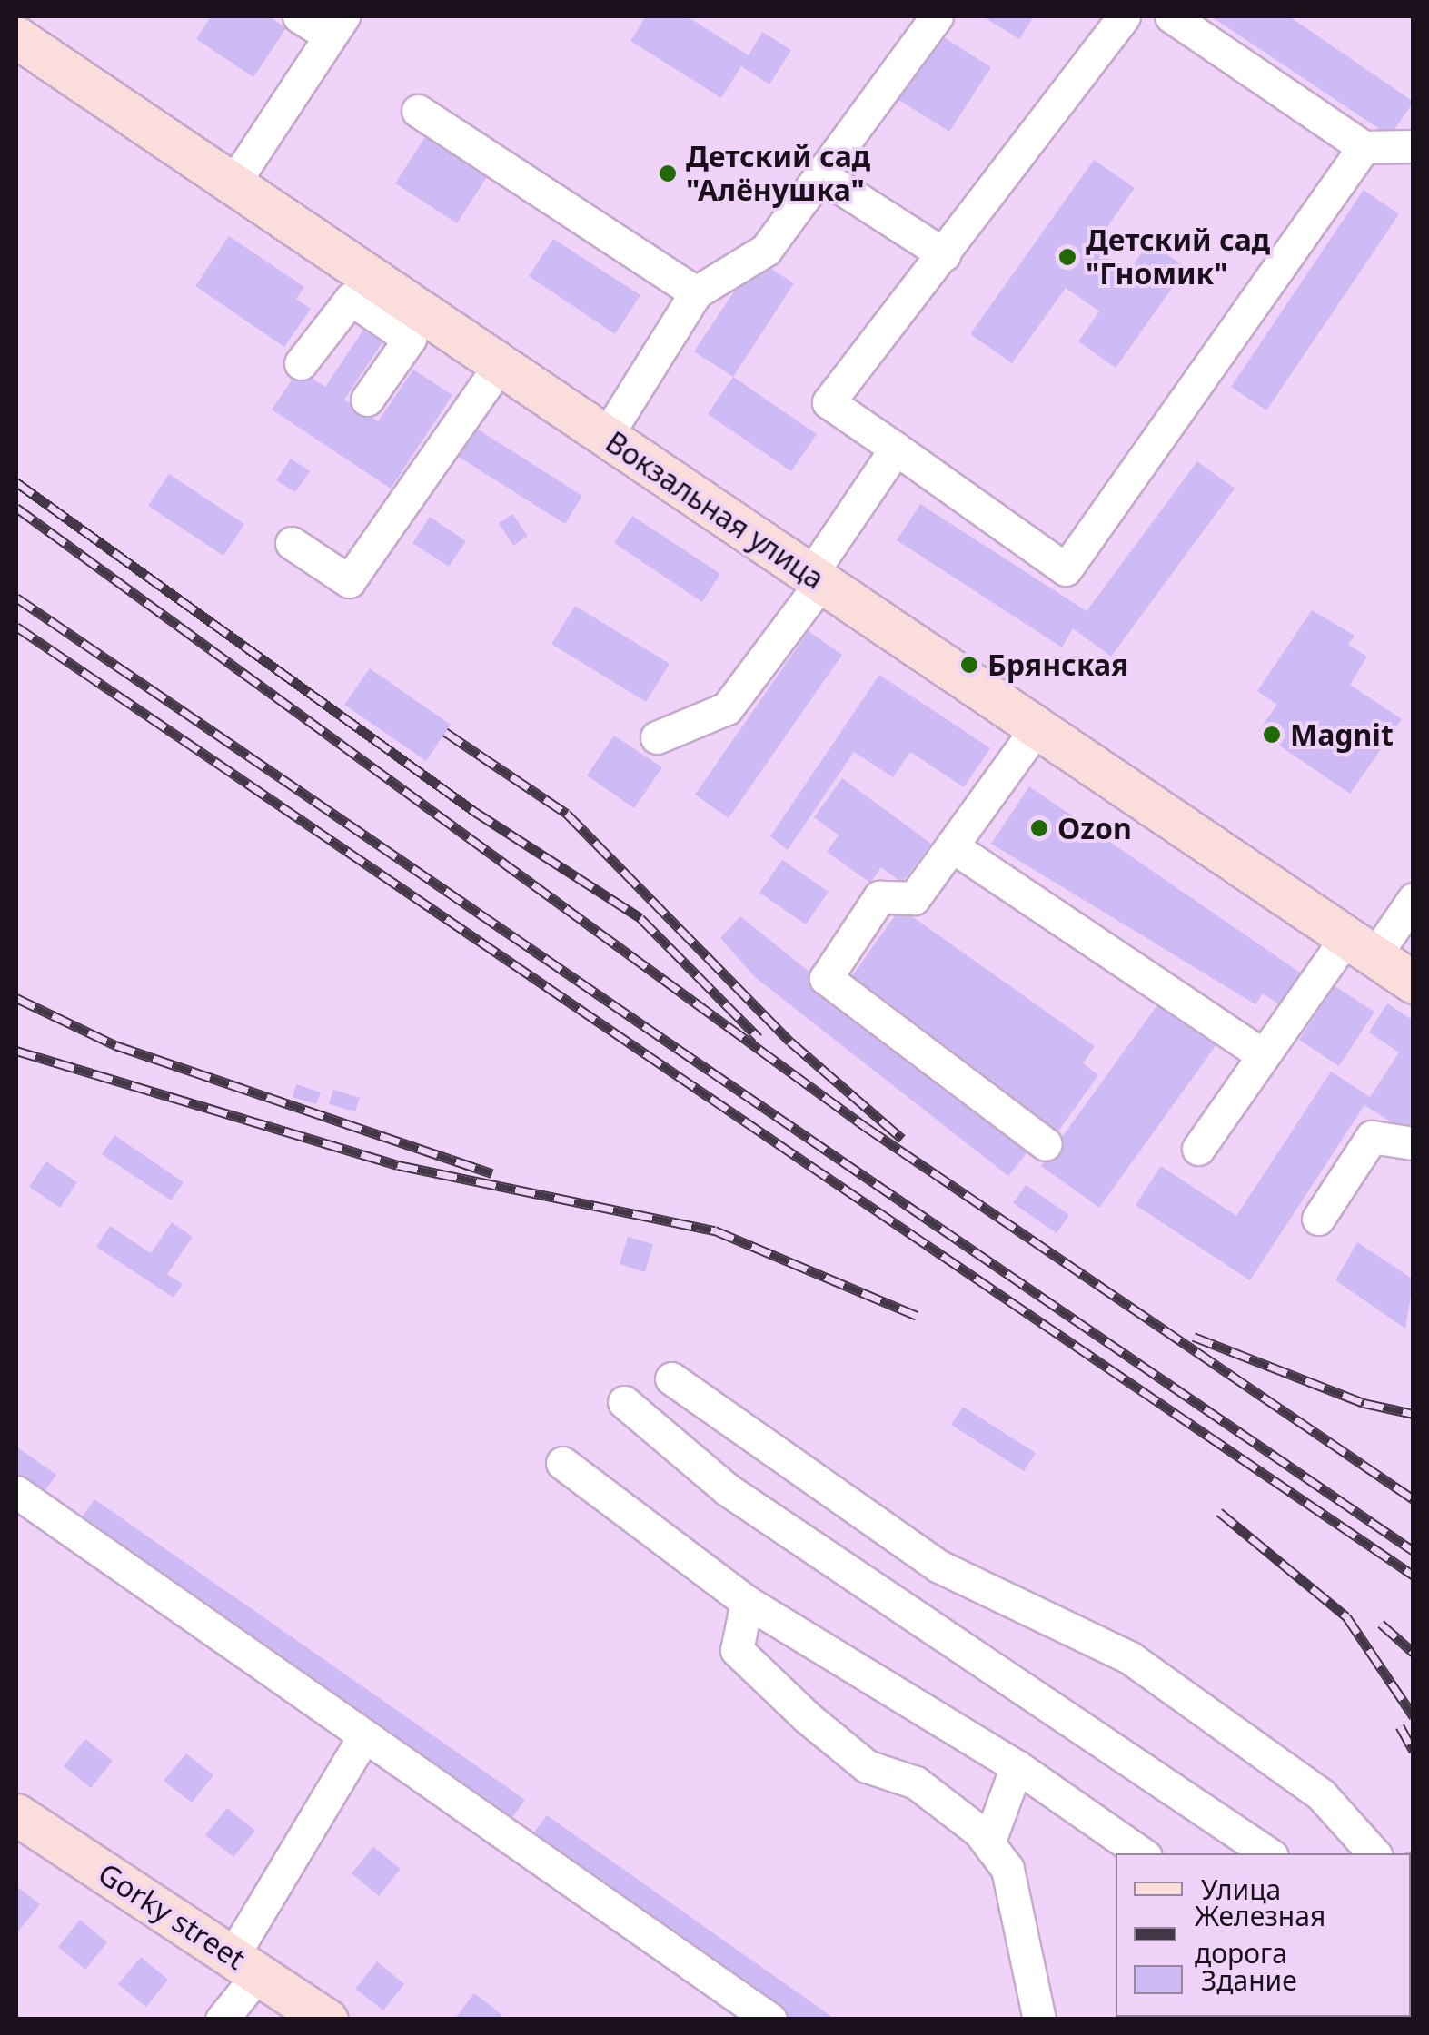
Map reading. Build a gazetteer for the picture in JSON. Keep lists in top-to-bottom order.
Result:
{
  "streets": {
    "main road": ["Вокзальная улица", "Gorky street"]
  },
  "places": [
    "Детский сад \"Алёнушка\"",
    "Детский сад \"Гномик\"",
    "Брянская",
    "Magnit",
    "Ozon"
  ],
  "legend": ["Улица", "Железная дорога", "Здание"]
}
